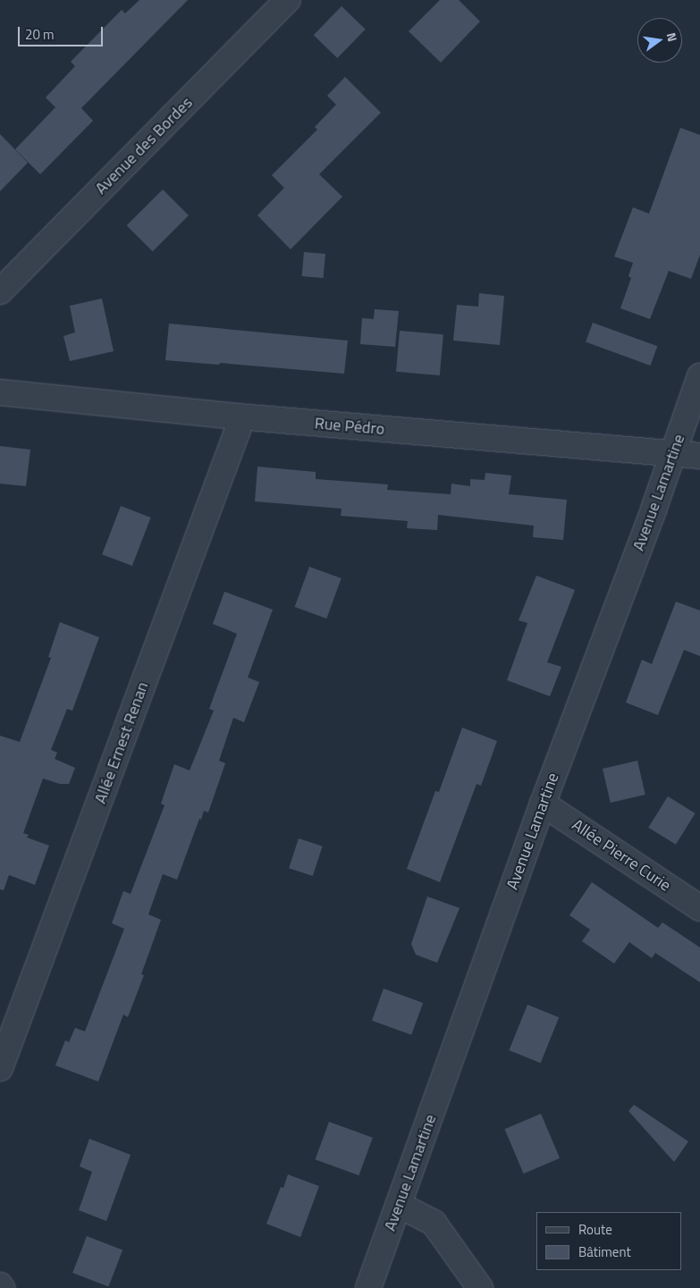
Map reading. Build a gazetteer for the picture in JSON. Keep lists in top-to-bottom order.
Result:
{
  "streets": {
    "street": [
      "Avenue des Bordes",
      "Rue Pédro",
      "Avenue Lamartine",
      "Allée Ernest Renan",
      "Allée Pierre Curie"
    ]
  },
  "crossings": [
    ["Rue Pédro", "Avenue Lamartine"],
    ["Rue Pédro", "Allée Ernest Renan"],
    ["Avenue Lamartine", "Allée Pierre Curie"]
  ],
  "legend": ["Route", "Bâtiment"],
  "scale_bar": "20 m",
  "north": "right"
}
